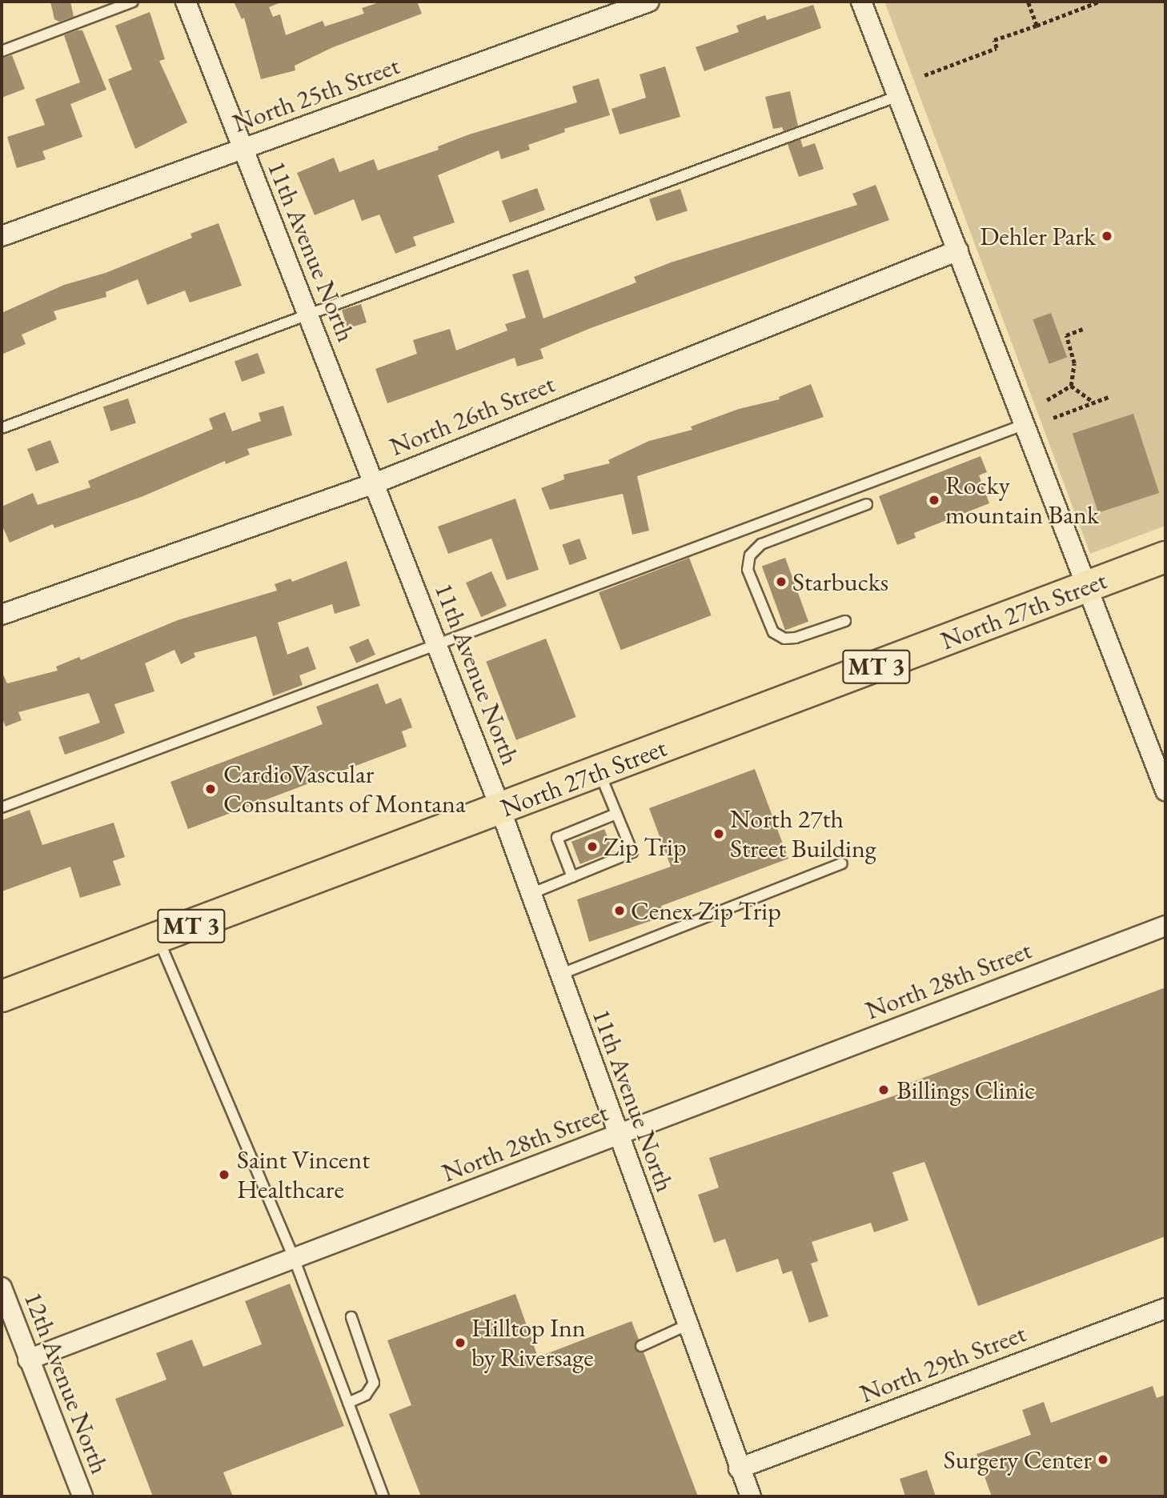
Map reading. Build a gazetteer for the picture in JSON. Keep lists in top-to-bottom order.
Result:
{
  "streets": {
    "main road": ["North 27th Street", "MT 3"],
    "street": [
      "North 25th Street",
      "11th Avenue North",
      "North 26th Street",
      "North 28th Street",
      "North 29th Street",
      "12th Avenue North"
    ]
  },
  "crossings": [
    ["North 25th Street", "11th Avenue North"],
    ["11th Avenue North", "North 26th Street"],
    ["11th Avenue North", "North 27th Street"],
    ["11th Avenue North", "North 28th Street"],
    ["11th Avenue North", "North 29th Street"],
    ["North 28th Street", "12th Avenue North"]
  ],
  "places": [
    "Dehler Park",
    "Rocky mountain Bank",
    "Starbucks",
    "CardioVascular Consultants of Montana",
    "North 27th Street Building",
    "Zip Trip",
    "Cenex Zip Trip",
    "Billings Clinic",
    "Saint Vincent Healthcare",
    "Hilltop Inn by Riversage",
    "Surgery Center"
  ]
}
